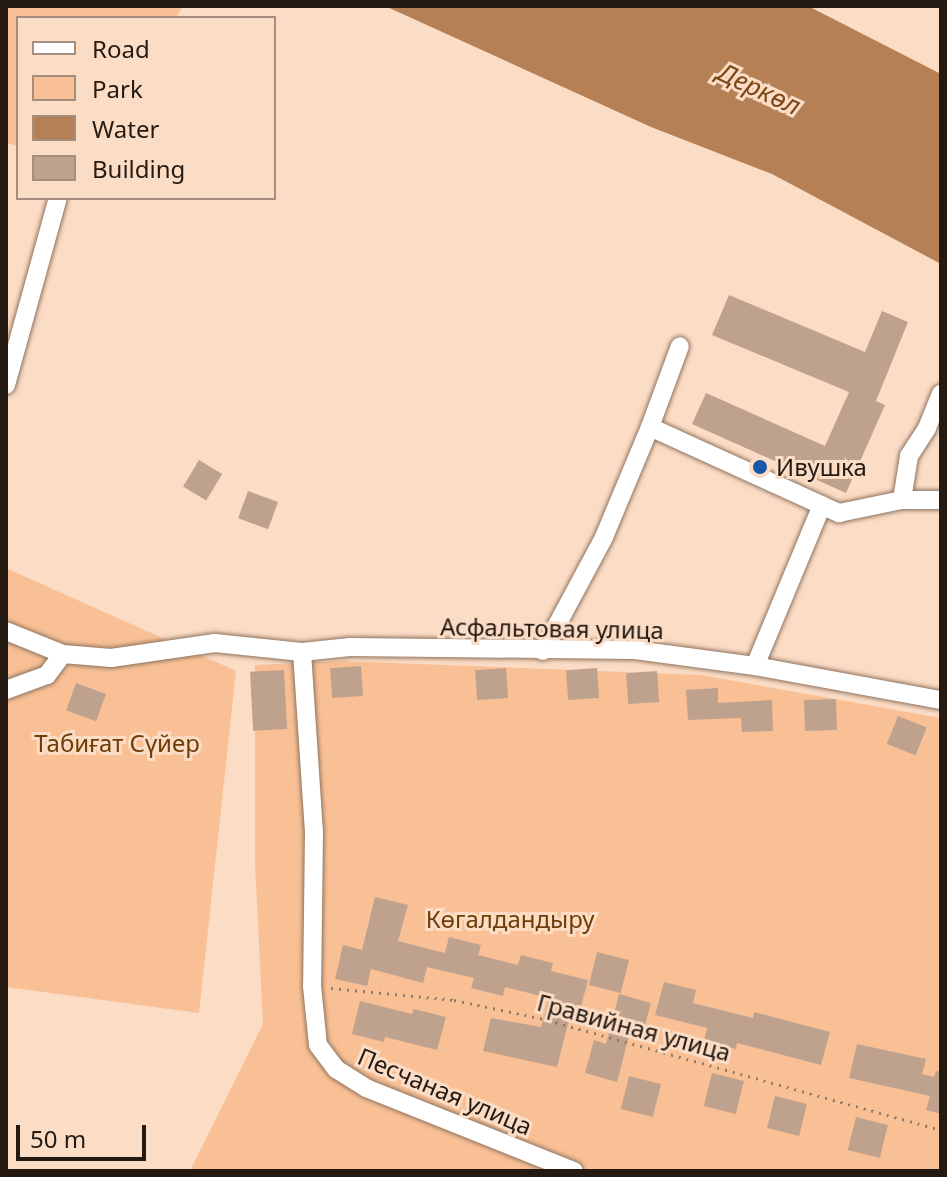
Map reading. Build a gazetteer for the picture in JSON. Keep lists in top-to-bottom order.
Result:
{
  "streets": {
    "street": ["Асфальтовая улица", "Песчаная улица"],
    "path": ["Гравийная улица"]
  },
  "crossings": [
    ["Асфальтовая улица", "Песчаная улица"],
    ["Гравийная улица", "Песчаная улица"]
  ],
  "water": ["Деркөл"],
  "parks": ["Табиғат Сүйер", "Көгалдандыру"],
  "places": ["Ивушка"],
  "legend": [
    "Road",
    "Park",
    "Water",
    "Building"
  ],
  "scale_bar": "50 m"
}
